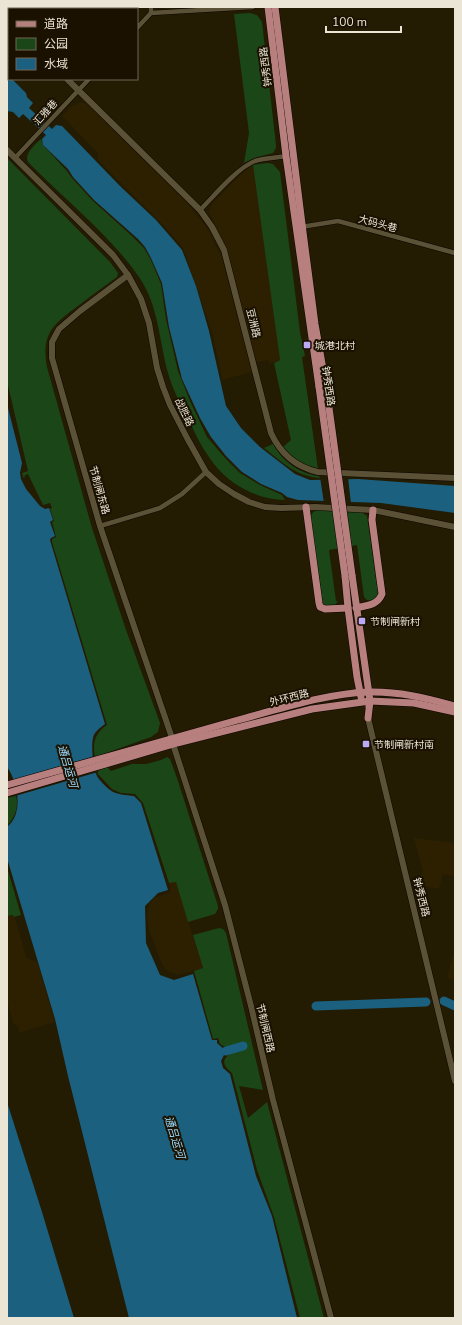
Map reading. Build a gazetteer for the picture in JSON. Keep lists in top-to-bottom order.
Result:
{
  "streets": {
    "main road": ["钟秀西路", "外环西路"],
    "street": [
      "汇雅巷",
      "大码头巷",
      "豆洲路",
      "战胜路",
      "节制闸东路",
      "节制闸西路"
    ]
  },
  "crossings": [
    ["钟秀西路", "大码头巷"],
    ["钟秀西路", "外环西路"],
    ["汇雅巷", "豆洲路"],
    ["汇雅巷", "战胜路"],
    ["战胜路", "节制闸东路"],
    ["节制闸东路", "外环西路"],
    ["节制闸东路", "节制闸西路"],
    ["外环西路", "节制闸西路"]
  ],
  "water": ["通吕运河"],
  "places": {
    "transit": ["城港北村", "节制闸新村", "节制闸新村南"]
  },
  "legend": ["道路", "公园", "水域"],
  "scale_bar": "100 m"
}
